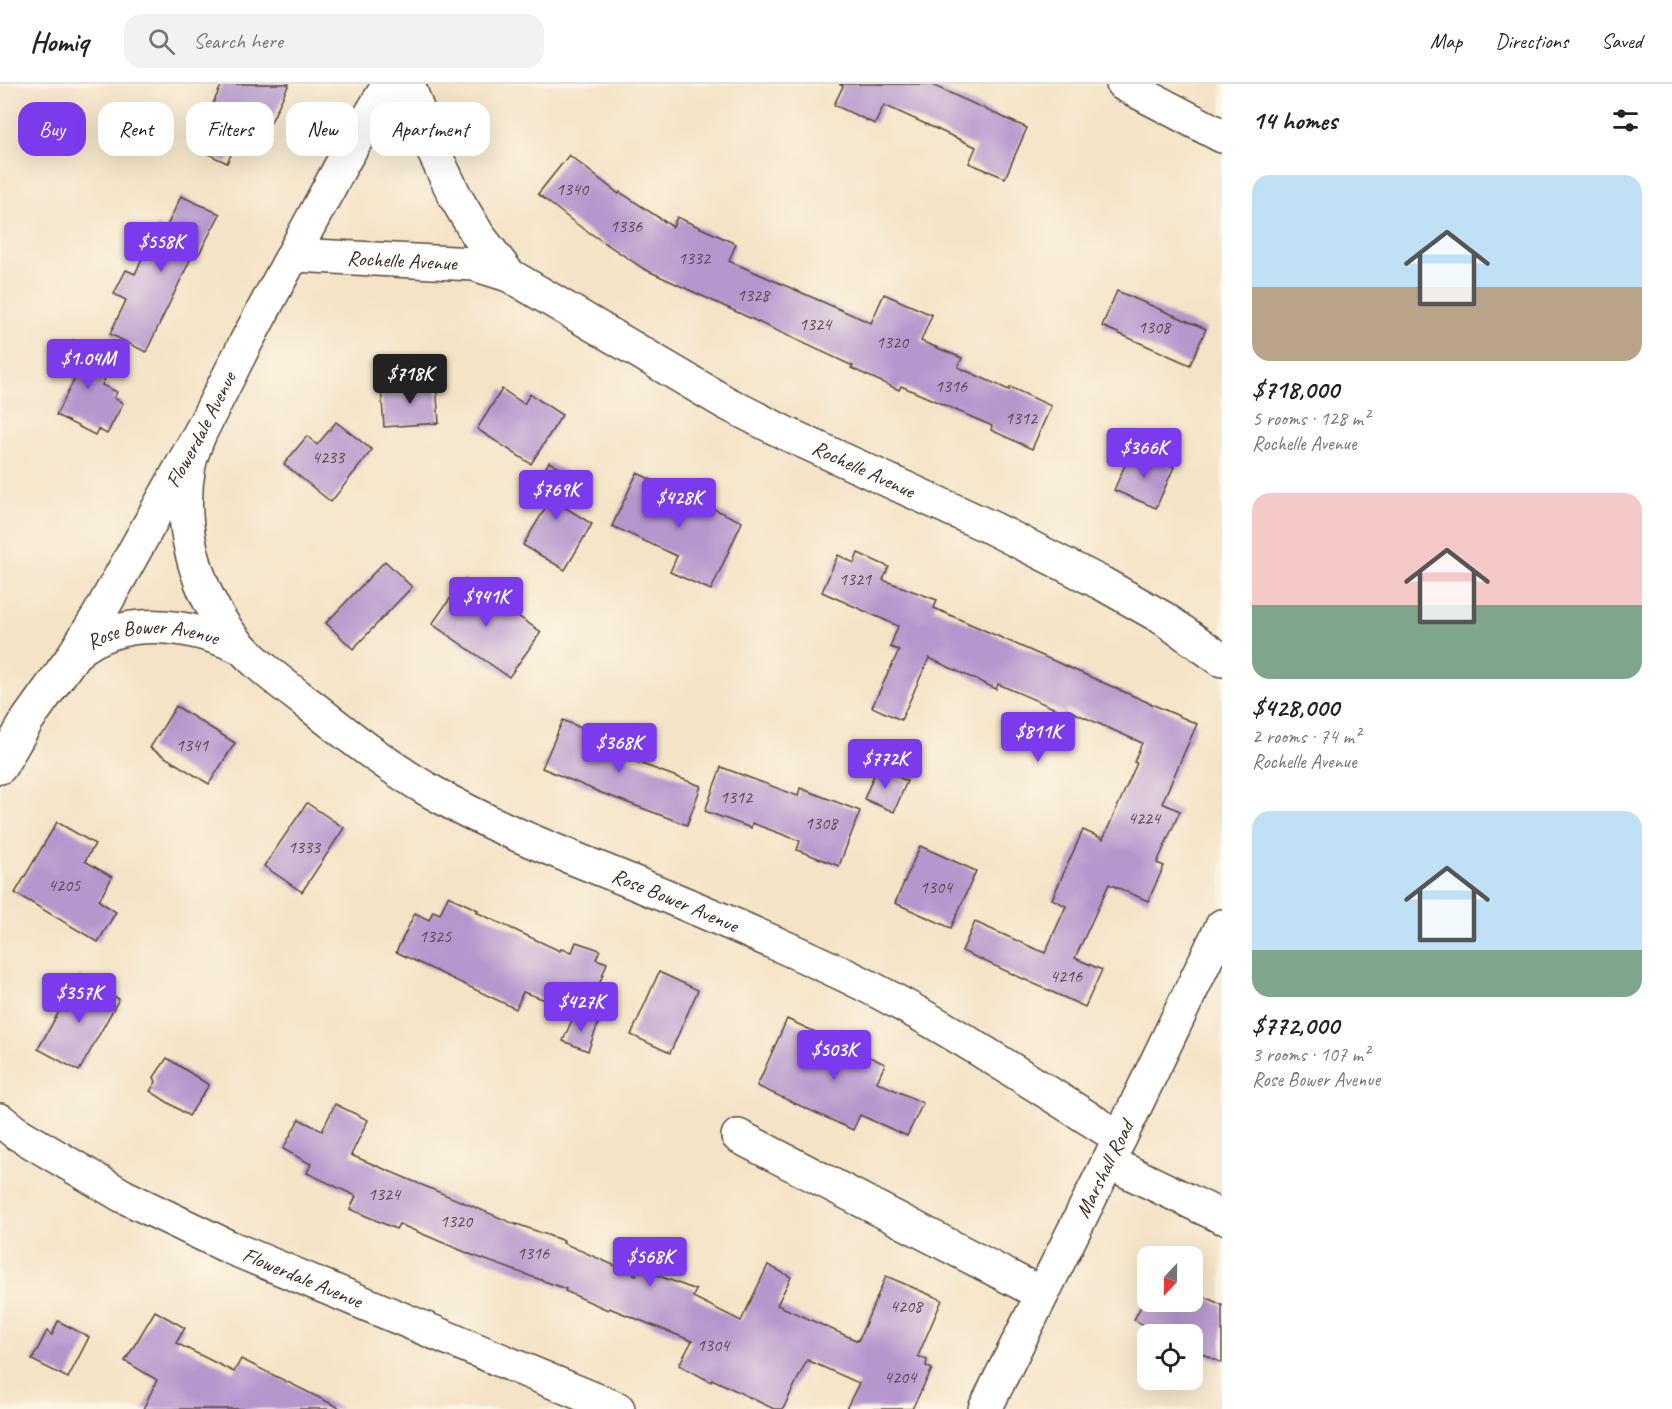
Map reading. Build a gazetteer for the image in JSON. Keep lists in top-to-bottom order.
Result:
{
  "streets": {
    "street": [
      "Rochelle Avenue",
      "Flowerdale Avenue",
      "Rose Bower Avenue",
      "Marshall Road"
    ]
  },
  "crossings": [
    ["Rochelle Avenue", "Flowerdale Avenue"],
    ["Flowerdale Avenue", "Rose Bower Avenue"],
    ["Rose Bower Avenue", "Marshall Road"]
  ],
  "house_numbers": [
    "1340",
    "1336",
    "1332",
    "1328",
    "1324",
    "1308",
    "1320",
    "1316",
    "1312",
    "4233",
    "1321",
    "1341",
    "1312",
    "4224",
    "1308",
    "1333",
    "4205",
    "1304",
    "1325",
    "4216",
    "1324",
    "1320",
    "1316",
    "4208",
    "1304",
    "4204"
  ],
  "north": "bottom",
  "page": {
    "header": "Homiq",
    "search": "Search here",
    "nav": ["Map", "Directions", "Saved"],
    "heading": "14 homes",
    "chip": [
      "Buy",
      "Rent",
      "Filters",
      "New",
      "Apartment"
    ],
    "list": [
      {
        "name": "$718,000",
        "note": "5 rooms · 128 m² · Rochelle Avenue"
      },
      {
        "name": "$428,000",
        "note": "2 rooms · 74 m² · Rochelle Avenue"
      },
      {
        "name": "$772,000",
        "note": "3 rooms · 107 m² · Rose Bower Avenue"
      }
    ],
    "price": [
      "$558K",
      "$1.04M",
      "$718K",
      "$366K",
      "$769K",
      "$428K",
      "$941K",
      "$811K",
      "$368K",
      "$772K",
      "$357K",
      "$427K",
      "$503K",
      "$568K"
    ]
  }
}
